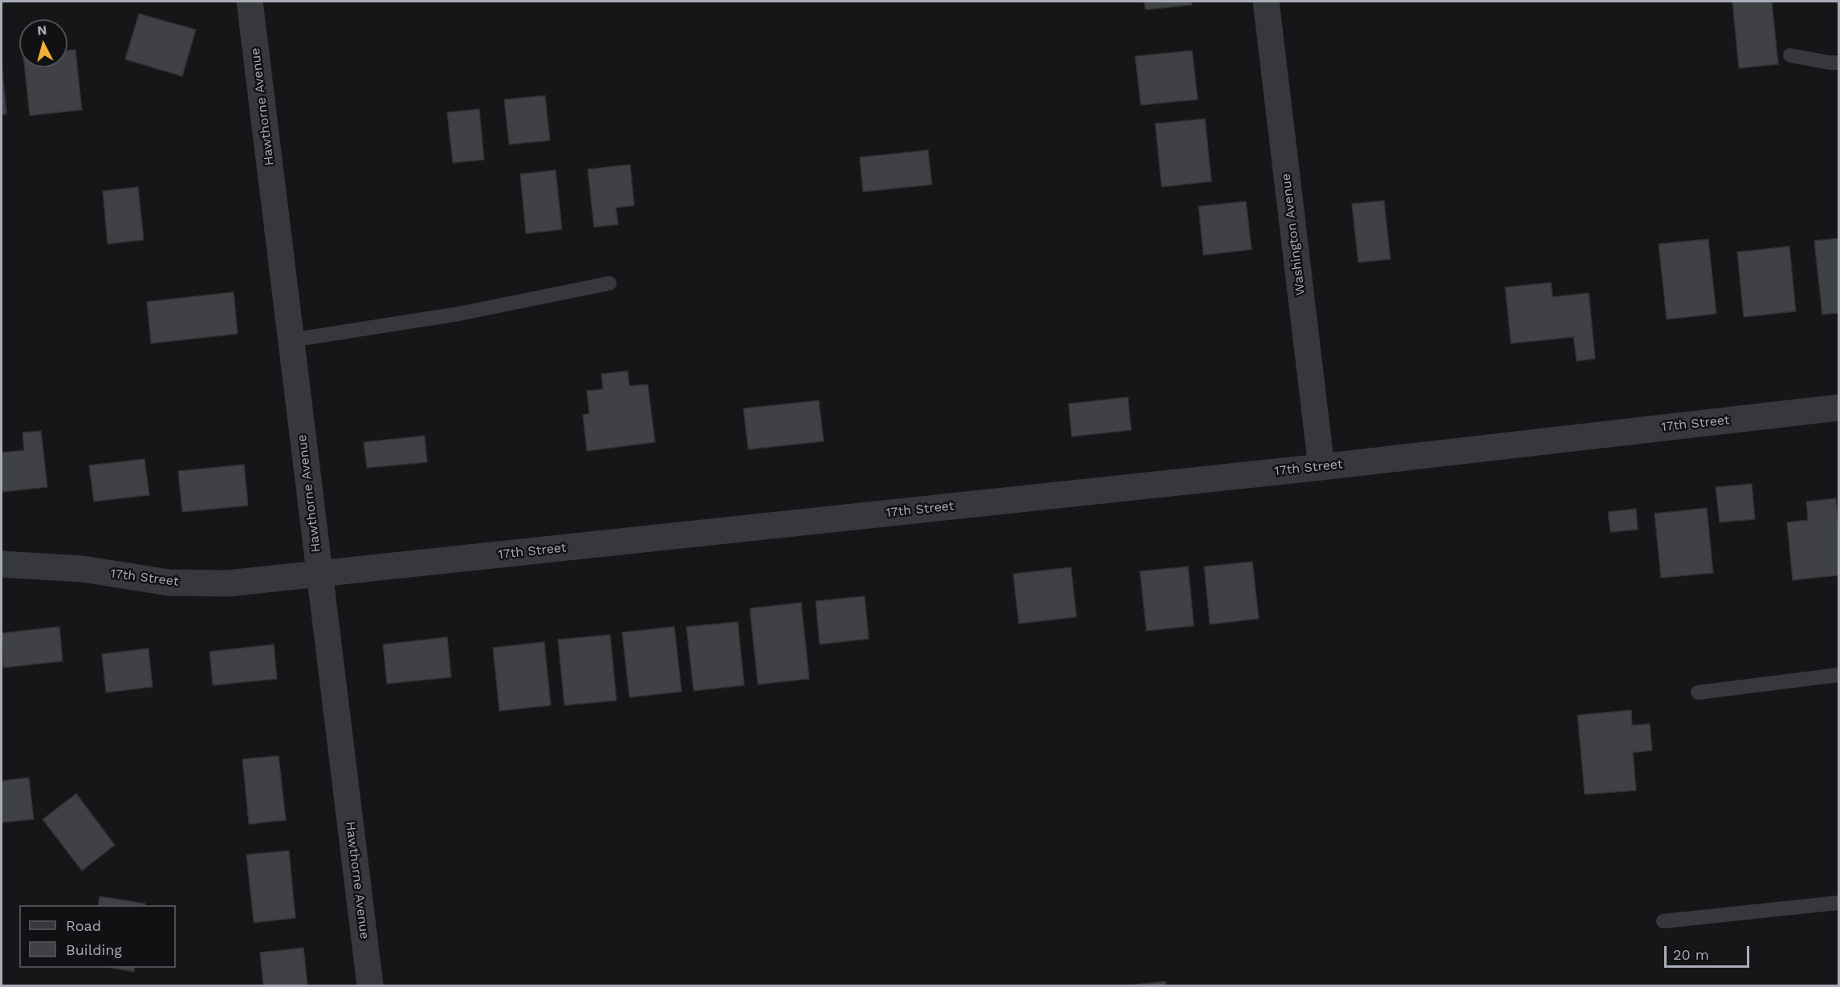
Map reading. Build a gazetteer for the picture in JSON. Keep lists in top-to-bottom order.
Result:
{
  "streets": {
    "street": ["Hawthorne Avenue", "Washington Avenue", "17th Street"]
  },
  "crossings": [
    ["Hawthorne Avenue", "17th Street"],
    ["Washington Avenue", "17th Street"]
  ],
  "legend": ["Road", "Building"],
  "scale_bar": "20 m",
  "north": "top"
}
